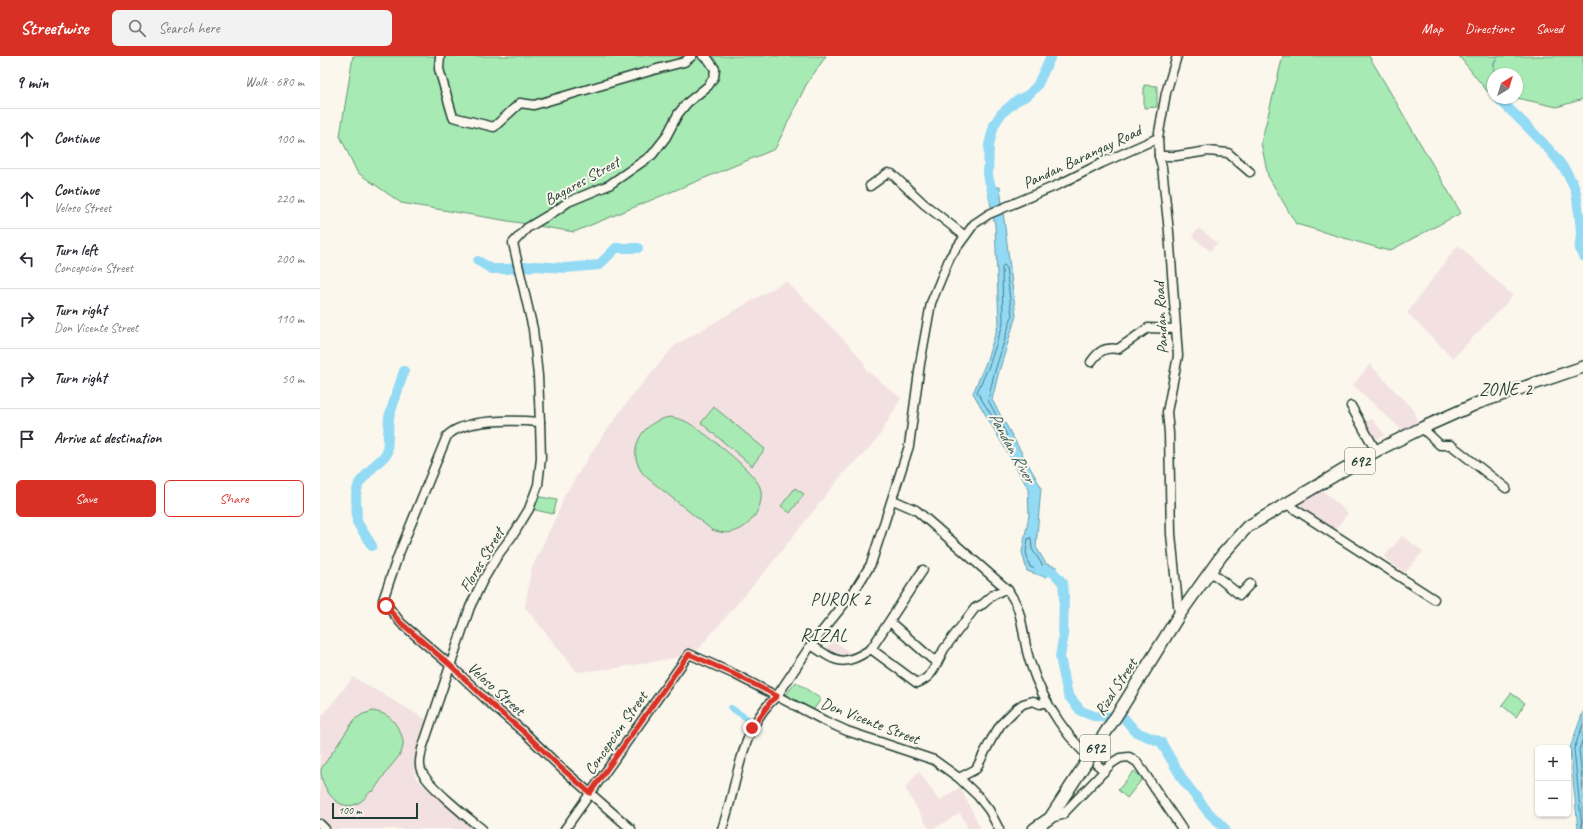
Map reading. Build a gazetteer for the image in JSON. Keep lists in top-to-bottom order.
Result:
{
  "streets": {
    "main road": ["692", "Rizal Street"],
    "street": [
      "Pandan Barangay Road",
      "Bagares Street",
      "Pandan Road",
      "Flores Street",
      "Veloso Street",
      "Don Vicente Street",
      "Concepcion Street"
    ]
  },
  "crossings": [
    ["Pandan Barangay Road", "Pandan Road"],
    ["Pandan Barangay Road", "Don Vicente Street"],
    ["Bagares Street", "Flores Street"],
    ["Pandan Road", "692"],
    ["Pandan Road", "Rizal Street"],
    ["692", "Rizal Street"],
    ["Flores Street", "Veloso Street"],
    ["Veloso Street", "Concepcion Street"],
    ["Don Vicente Street", "Concepcion Street"]
  ],
  "districts": ["ZONE 2", "PUROK 2", "RIZAL"],
  "water": ["Pandan River"],
  "scale_bar": "100 m",
  "north": "top right",
  "page": {
    "header": "Streetwise",
    "search": "Search here",
    "nav": ["Map", "Directions", "Saved"],
    "heading": ["9 min", "Walk · 680 m"],
    "list": [
      ["Continue", "100 m"],
      ["Continue", "Veloso Street", "220 m"],
      ["Turn left", "Concepcion Street", "200 m"],
      ["Turn right", "Don Vicente Street", "110 m"],
      ["Turn right", "50 m"],
      "Arrive at destination"
    ],
    "buttons": ["Save", "Share"],
    "map_buttons": ["+", "−"],
    "scale": "100 m"
  }
}
